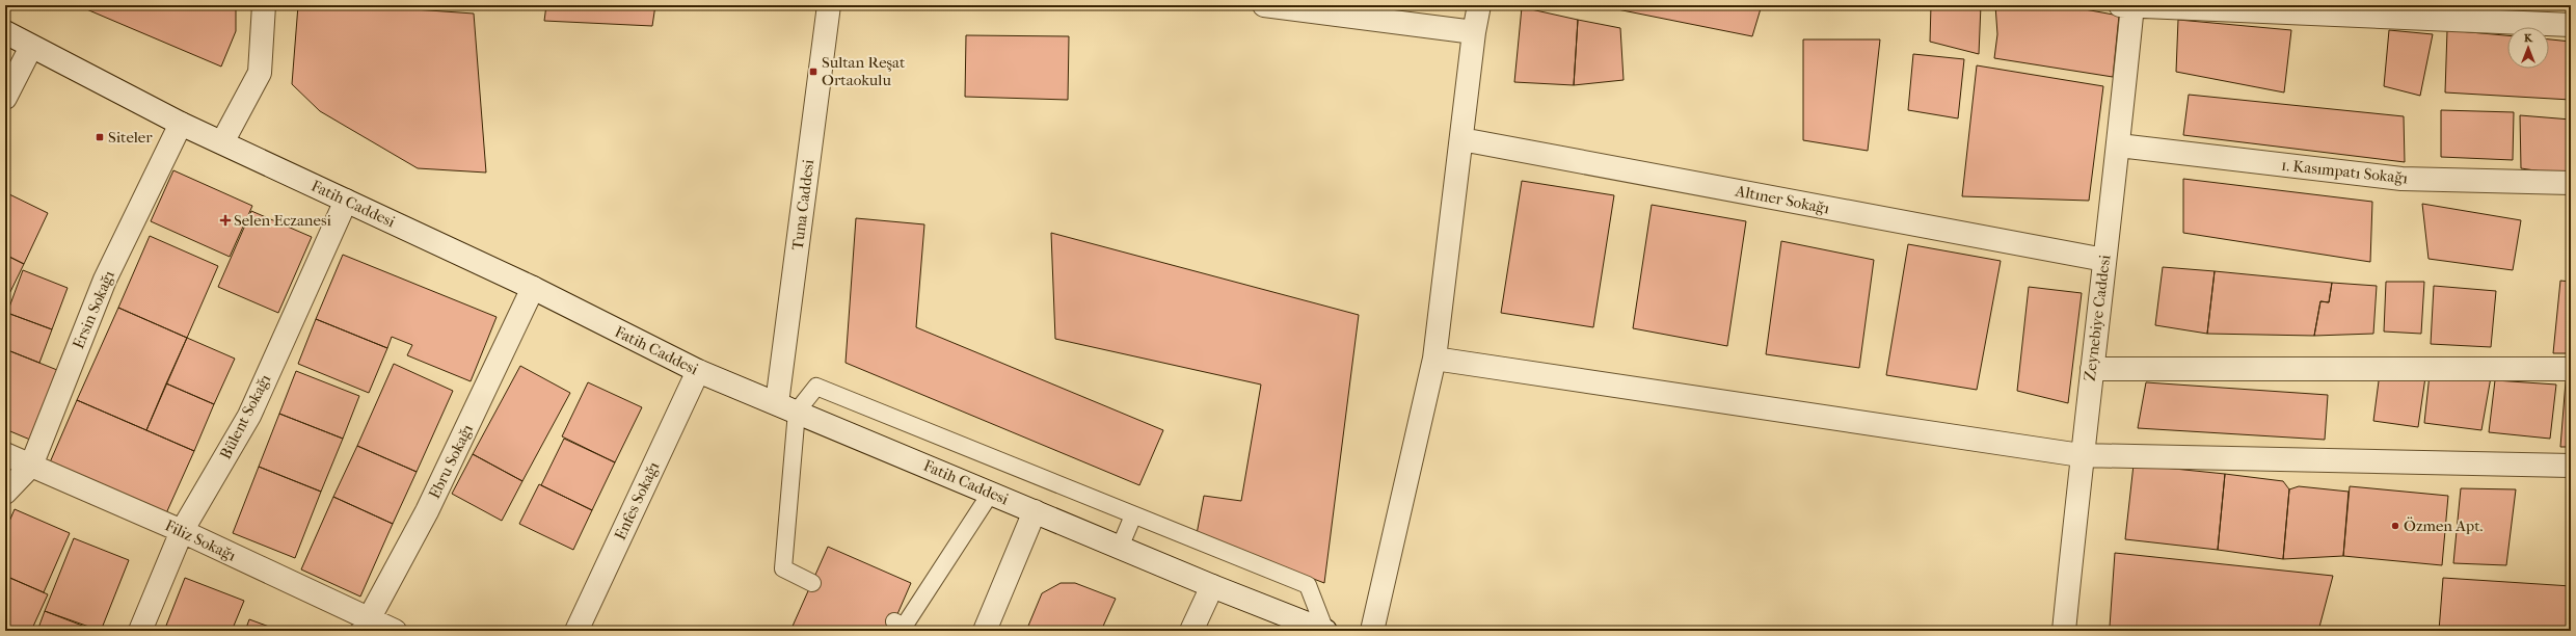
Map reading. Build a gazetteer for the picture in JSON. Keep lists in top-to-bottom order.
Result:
{
  "streets": {
    "street": [
      "1. Kasımpatı Sokağı",
      "Altıner Sokağı",
      "Fatih Caddesi",
      "Tuna Caddesi",
      "Ersin Sokağı",
      "Zeynebiye Caddesi",
      "Bülent Sokağı",
      "Ebru Sokağı",
      "Enfes Sokağı",
      "Filiz Sokağı"
    ]
  },
  "crossings": [
    ["1. Kasımpatı Sokağı", "Zeynebiye Caddesi"],
    ["Altıner Sokağı", "Zeynebiye Caddesi"],
    ["Fatih Caddesi", "Tuna Caddesi"],
    ["Fatih Caddesi", "Ersin Sokağı"],
    ["Fatih Caddesi", "Bülent Sokağı"],
    ["Fatih Caddesi", "Ebru Sokağı"],
    ["Fatih Caddesi", "Enfes Sokağı"],
    ["Ersin Sokağı", "Filiz Sokağı"],
    ["Bülent Sokağı", "Filiz Sokağı"],
    ["Ebru Sokağı", "Filiz Sokağı"]
  ],
  "places": {
    "transit": ["Sultan Reşat Ortaokulu", "Siteler"],
    "health": ["Selen Eczanesi"],
    "other": ["Özmen Apt."]
  },
  "north": "top"
}
